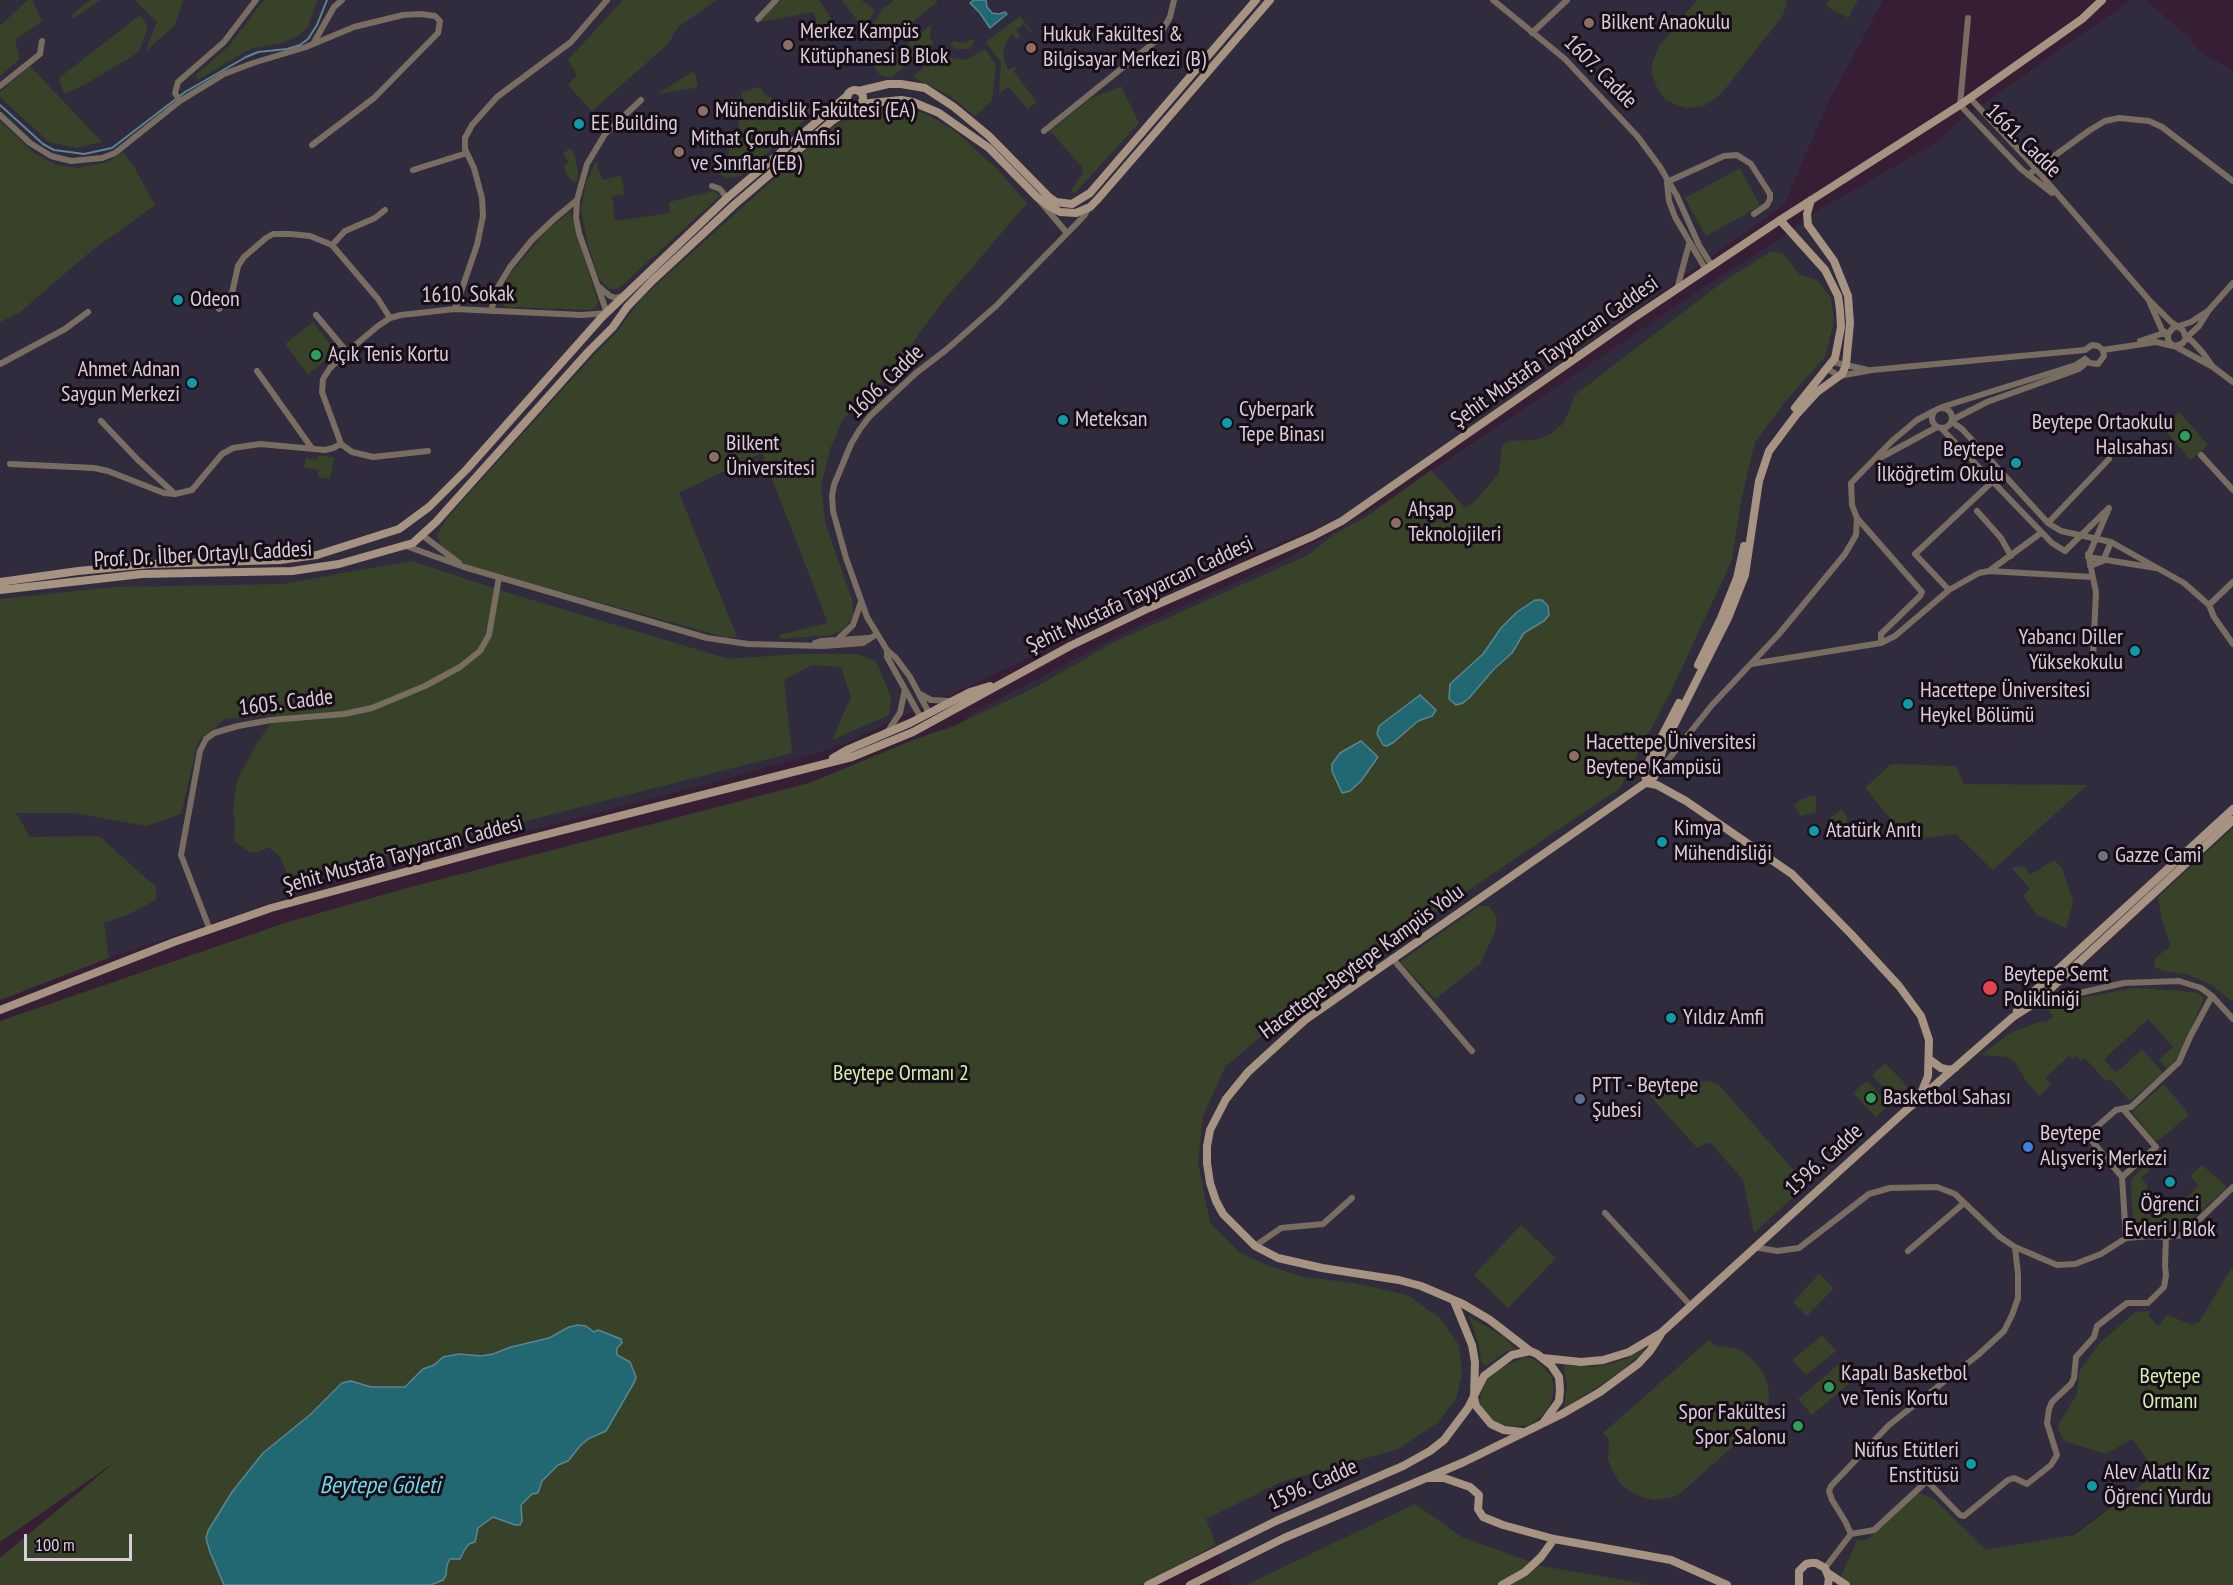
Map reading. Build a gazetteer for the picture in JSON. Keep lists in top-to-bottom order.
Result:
{
  "streets": {
    "street": [
      "1607. Cadde",
      "1661. Cadde",
      "1610. Sokak",
      "Şehit Mustafa Tayyarcan Caddesi",
      "1606. Cadde",
      "Prof. Dr. İlber Ortaylı Caddesi",
      "1605. Cadde",
      "Hacettepe-Beytepe Kampüs Yolu",
      "1596. Cadde"
    ]
  },
  "crossings": [
    ["1607. Cadde", "Şehit Mustafa Tayyarcan Caddesi"],
    ["1661. Cadde", "Şehit Mustafa Tayyarcan Caddesi"],
    ["1610. Sokak", "Prof. Dr. İlber Ortaylı Caddesi"],
    ["Şehit Mustafa Tayyarcan Caddesi", "1605. Cadde"],
    ["1606. Cadde", "Prof. Dr. İlber Ortaylı Caddesi"],
    ["Hacettepe-Beytepe Kampüs Yolu", "1596. Cadde"]
  ],
  "water": ["Beytepe Göleti"],
  "parks": ["Beytepe Ormanı 2", "Beytepe Ormanı"],
  "places": [
    "Bilkent Anaokulu",
    "Merkez Kampüs Kütüphanesi B Blok",
    "Hukuk Fakültesi & Bilgisayar Merkezi (B)",
    "Mühendislik Fakültesi (EA)",
    "EE Building",
    "Mithat Çoruh Amfisi ve Sınıflar (EB)",
    "Odeon",
    "Açık Tenis Kortu",
    "Ahmet Adnan Saygun Merkezi",
    "Meteksan",
    "Cyberpark Tepe Binası",
    "Beytepe Ortaokulu Halısahası",
    "Bilkent Üniversitesi",
    "Beytepe İlköğretim Okulu",
    "Ahşap Teknolojileri",
    "Yabancı Diller Yüksekokulu",
    "Hacettepe Üniversitesi Heykel Bölümü",
    "Hacettepe Üniversitesi Beytepe Kampüsü",
    "Atatürk Anıtı",
    "Kimya Mühendisliği",
    "Gazze Cami",
    "Beytepe Semt Polikliniği",
    "Yıldız Amfi",
    "Basketbol Sahası",
    "PTT - Beytepe Şubesi",
    "Beytepe Alışveriş Merkezi",
    "Öğrenci Evleri J Blok",
    "Kapalı Basketbol ve Tenis Kortu",
    "Spor Fakültesi Spor Salonu",
    "Nüfus Etütleri Enstitüsü",
    "Alev Alatlı Kız Öğrenci Yurdu"
  ],
  "scale_bar": "100 m"
}
